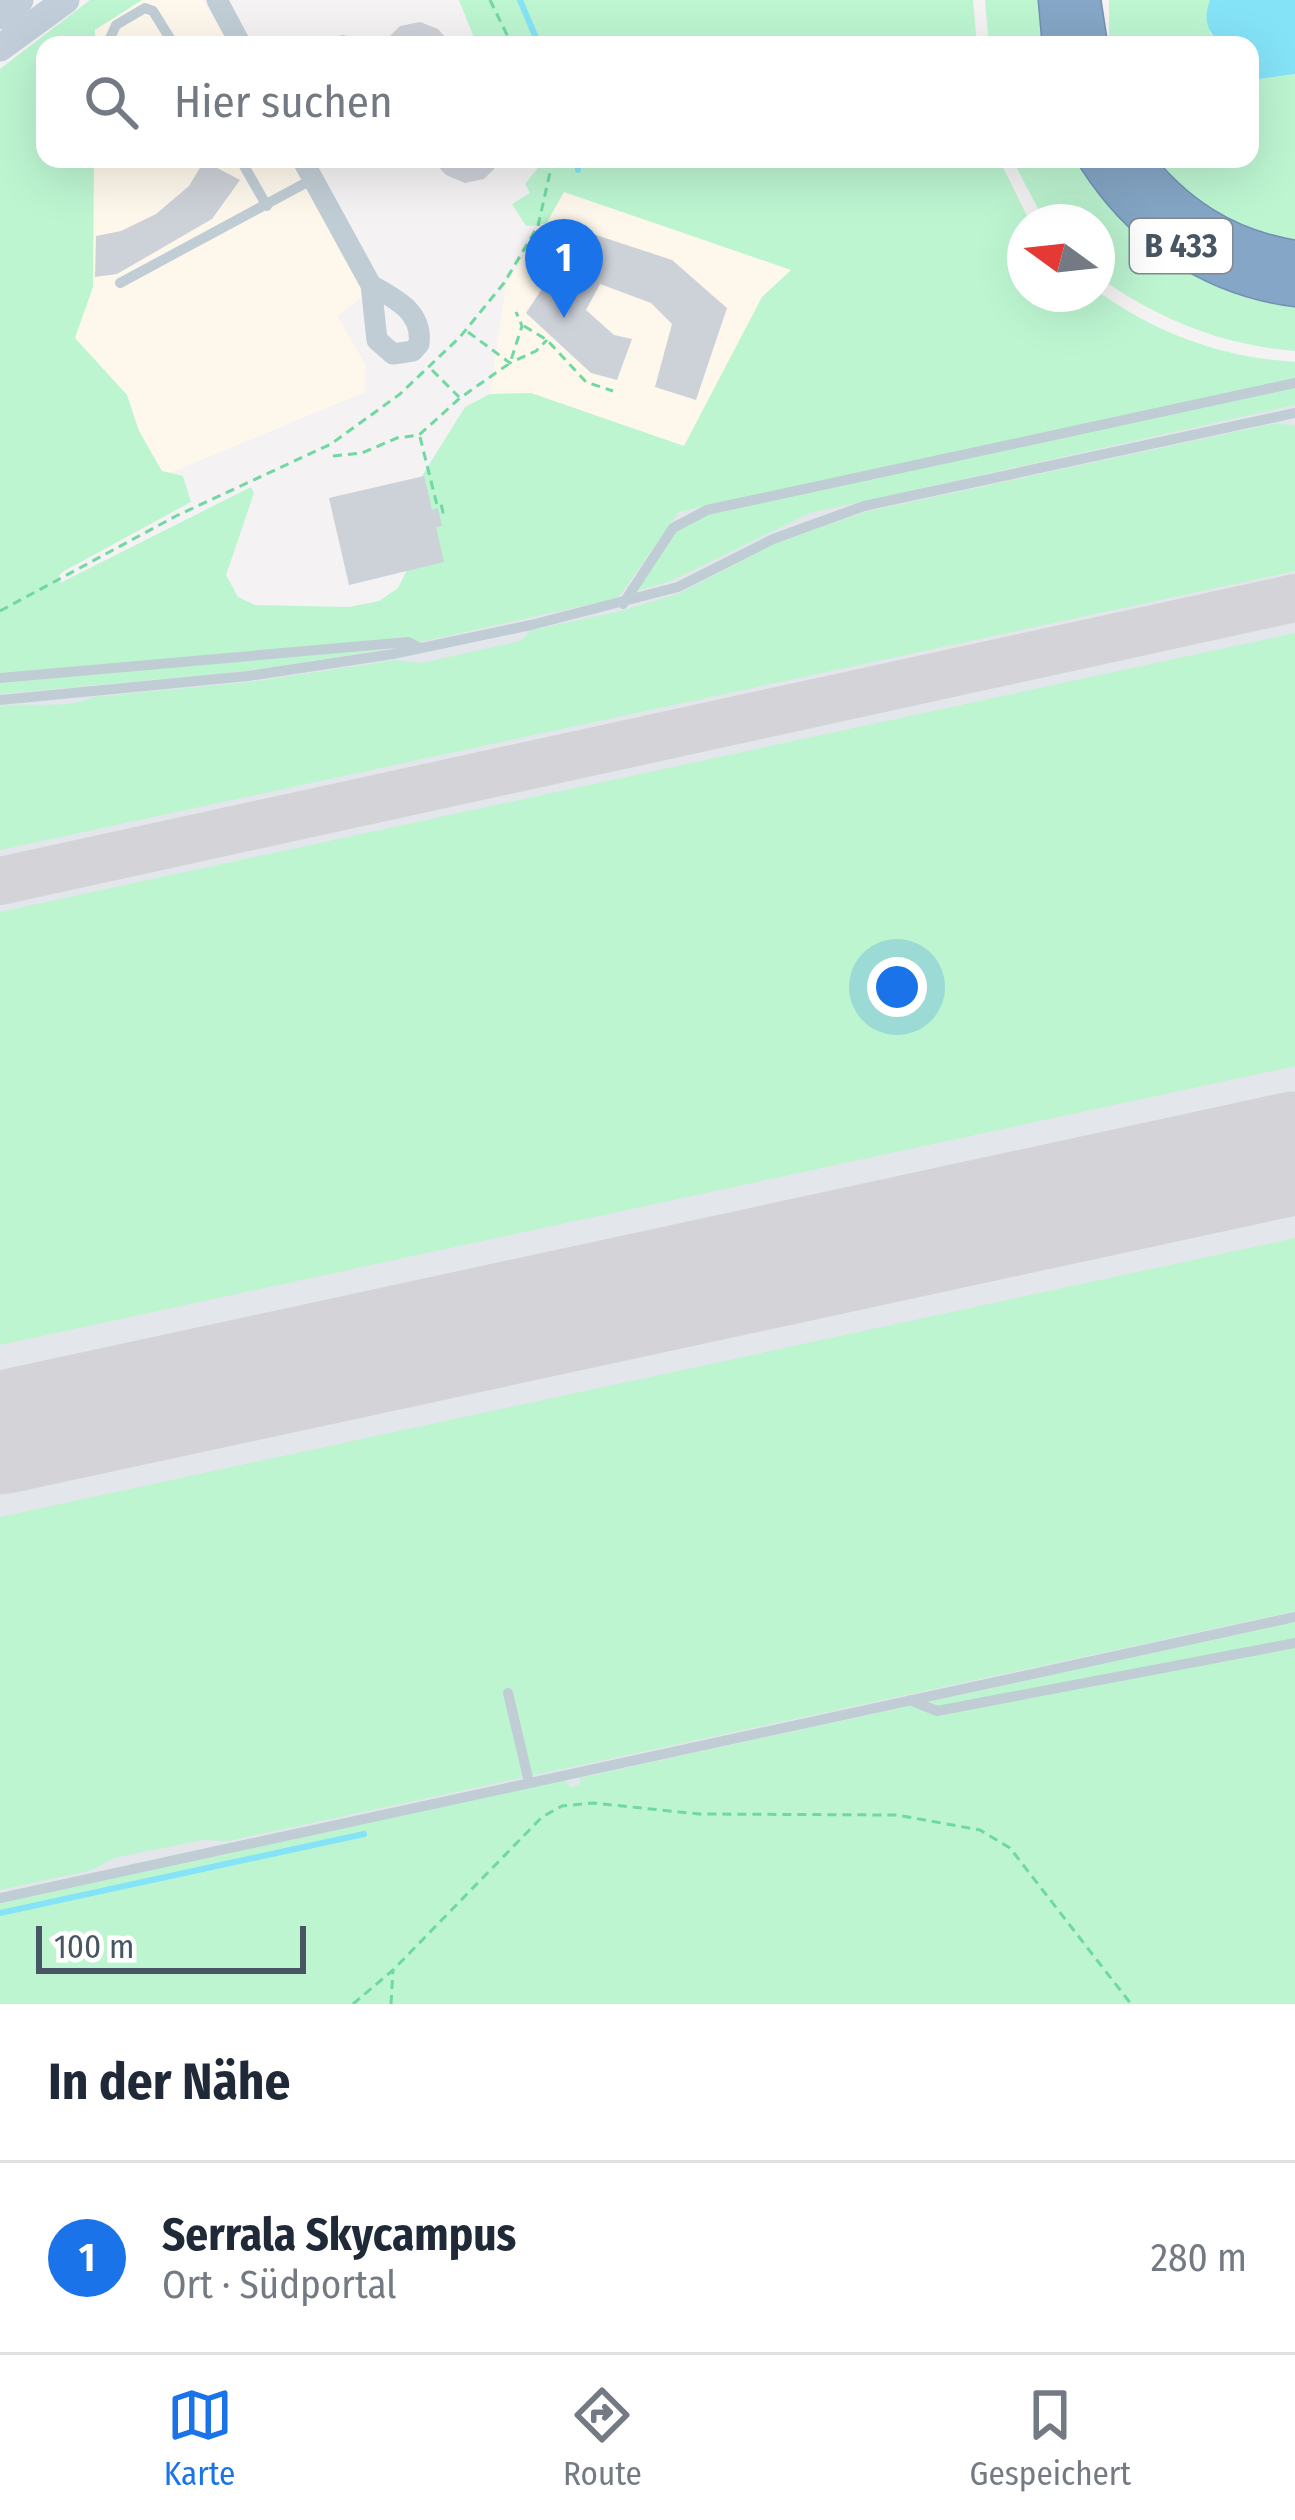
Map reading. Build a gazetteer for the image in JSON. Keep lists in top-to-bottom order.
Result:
{
  "streets": {
    "highway": ["B 433"]
  },
  "scale_bar": "100 m",
  "north": "left",
  "page": {
    "search": "Hier suchen",
    "pins": "1",
    "scale": "100 m",
    "heading": "In der Nähe",
    "list": [
      {
        "mark": "1",
        "name": "Serrala Skycampus",
        "note": "Ort · Südportal",
        "value": "280 m"
      }
    ],
    "nav": ["Karte", "Route", "Gespeichert"]
  }
}
